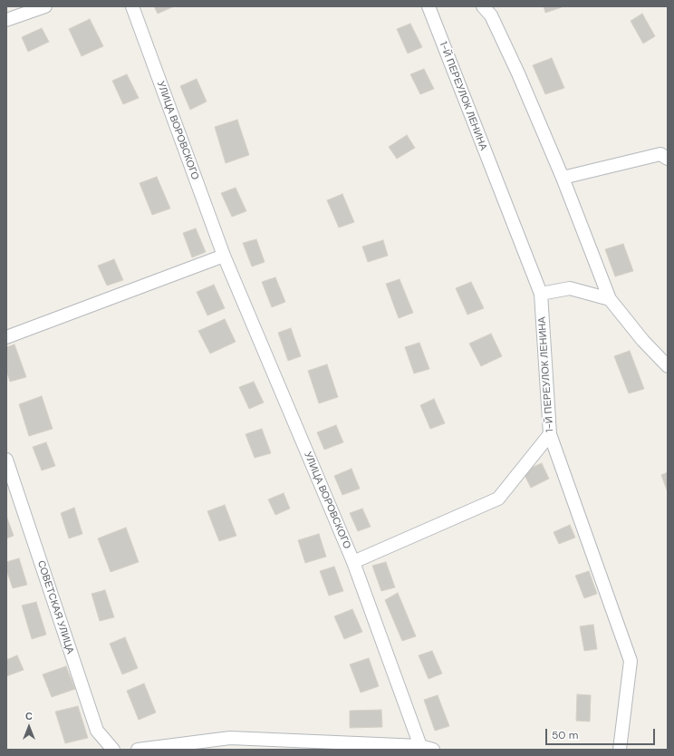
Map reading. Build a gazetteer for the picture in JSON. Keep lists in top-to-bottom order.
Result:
{
  "streets": {
    "street": ["1-Й ПЕРЕУЛОК ЛЕНИНА", "УЛИЦА ВОРОВСКОГО", "СОВЕТСКАЯ УЛИЦА"]
  },
  "scale_bar": "50 m",
  "north": "top"
}
